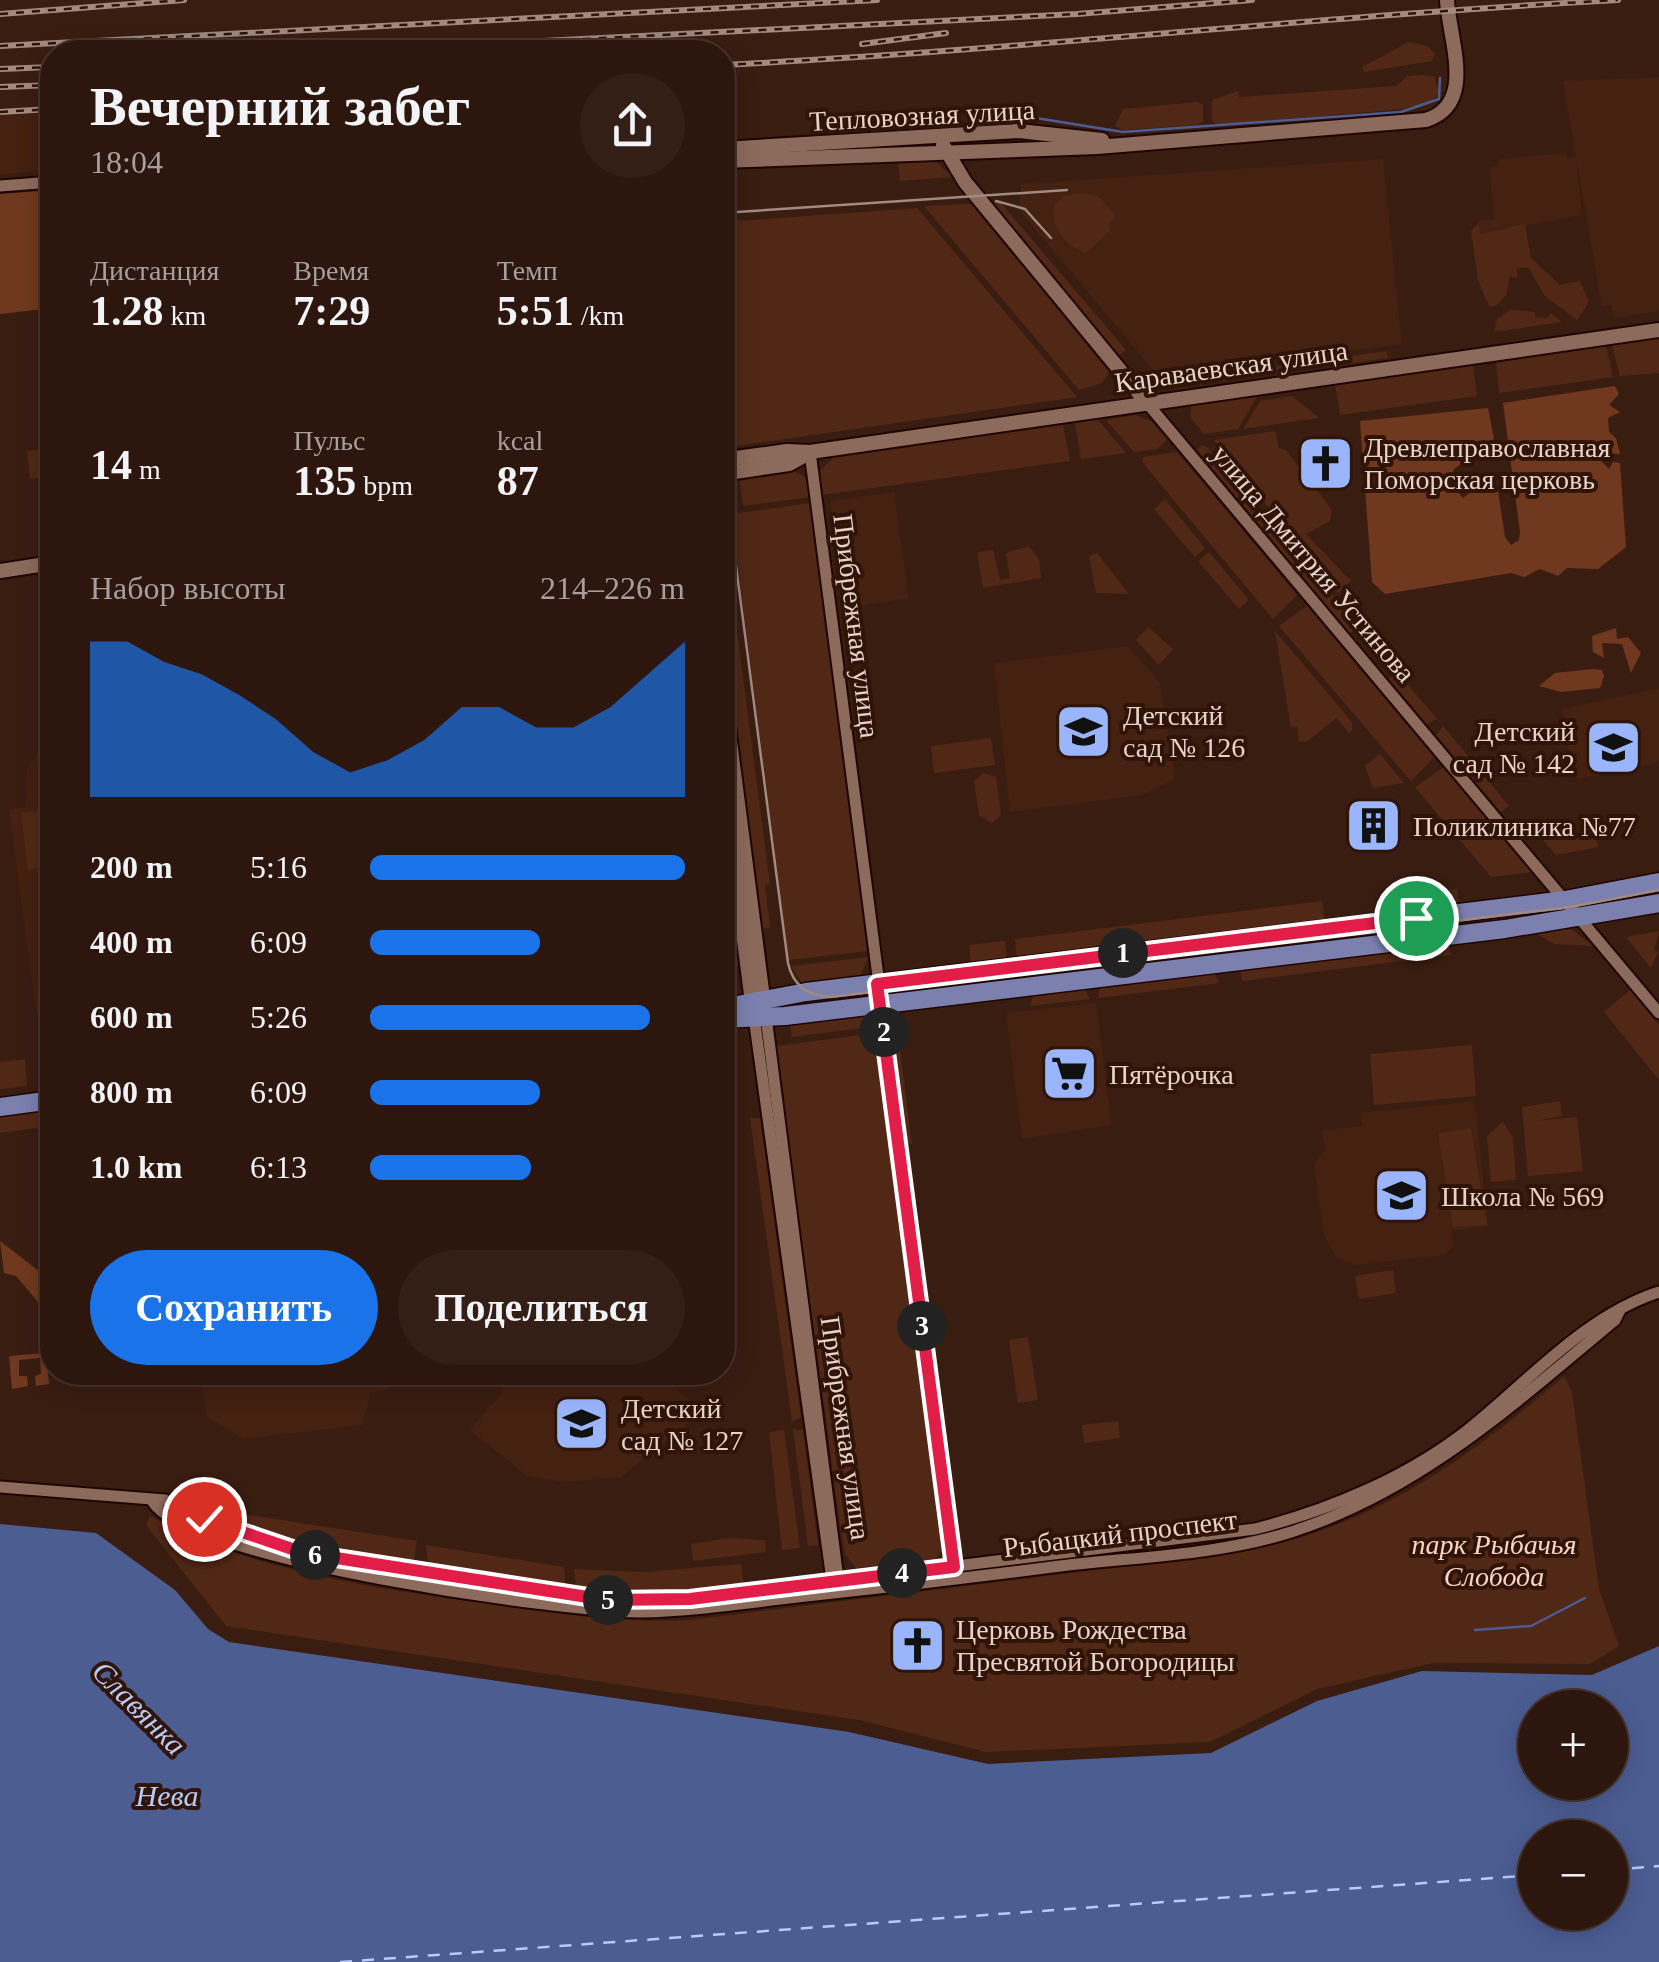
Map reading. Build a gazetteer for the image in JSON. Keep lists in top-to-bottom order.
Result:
{
  "streets": {
    "street": [
      "Тепловозная улица",
      "Караваевская улица",
      "улица Дмитрия Устинова",
      "Прибрежная улица",
      "Рыбацкий проспект"
    ]
  },
  "crossings": [
    ["Тепловозная улица", "улица Дмитрия Устинова"],
    ["Караваевская улица", "улица Дмитрия Устинова"],
    ["Караваевская улица", "Прибрежная улица"],
    ["Прибрежная улица", "Рыбацкий проспект"]
  ],
  "water": ["Славянка", "Нева"],
  "parks": ["парк Рыбачья Слобода"],
  "places": {
    "church": ["Древлеправославная Поморская церковь", "Церковь Рождества Пресвятой Богородицы"],
    "school or university": [
      "Детский сад № 126",
      "Детский сад № 142",
      "Школа № 569",
      "Детский сад № 127"
    ],
    "building": ["Поликлиника №77"],
    "supermarket": ["Пятёрочка"]
  },
  "page": {
    "heading": ["Вечерний забег", "18:04"],
    "stats": [
      ["Дистанция", "1.28 km"],
      ["Время", "7:29"],
      ["Темп", "5:51 /km"],
      ["14 m"],
      ["Пульс", "135 bpm"],
      ["kcal", "87"]
    ],
    "chart": ["Набор высоты", "214–226 m"],
    "list": [
      {
        "name": "200 m",
        "note": "5:16"
      },
      {
        "name": "400 m",
        "note": "6:09"
      },
      {
        "name": "600 m",
        "note": "5:26"
      },
      {
        "name": "800 m",
        "note": "6:09"
      },
      {
        "name": "1.0 km",
        "note": "6:13"
      }
    ],
    "pins": [
      "1",
      "2",
      "3",
      "6",
      "4",
      "5"
    ],
    "buttons": ["Сохранить", "Поделиться"],
    "map_buttons": ["+", "−"]
  }
}
